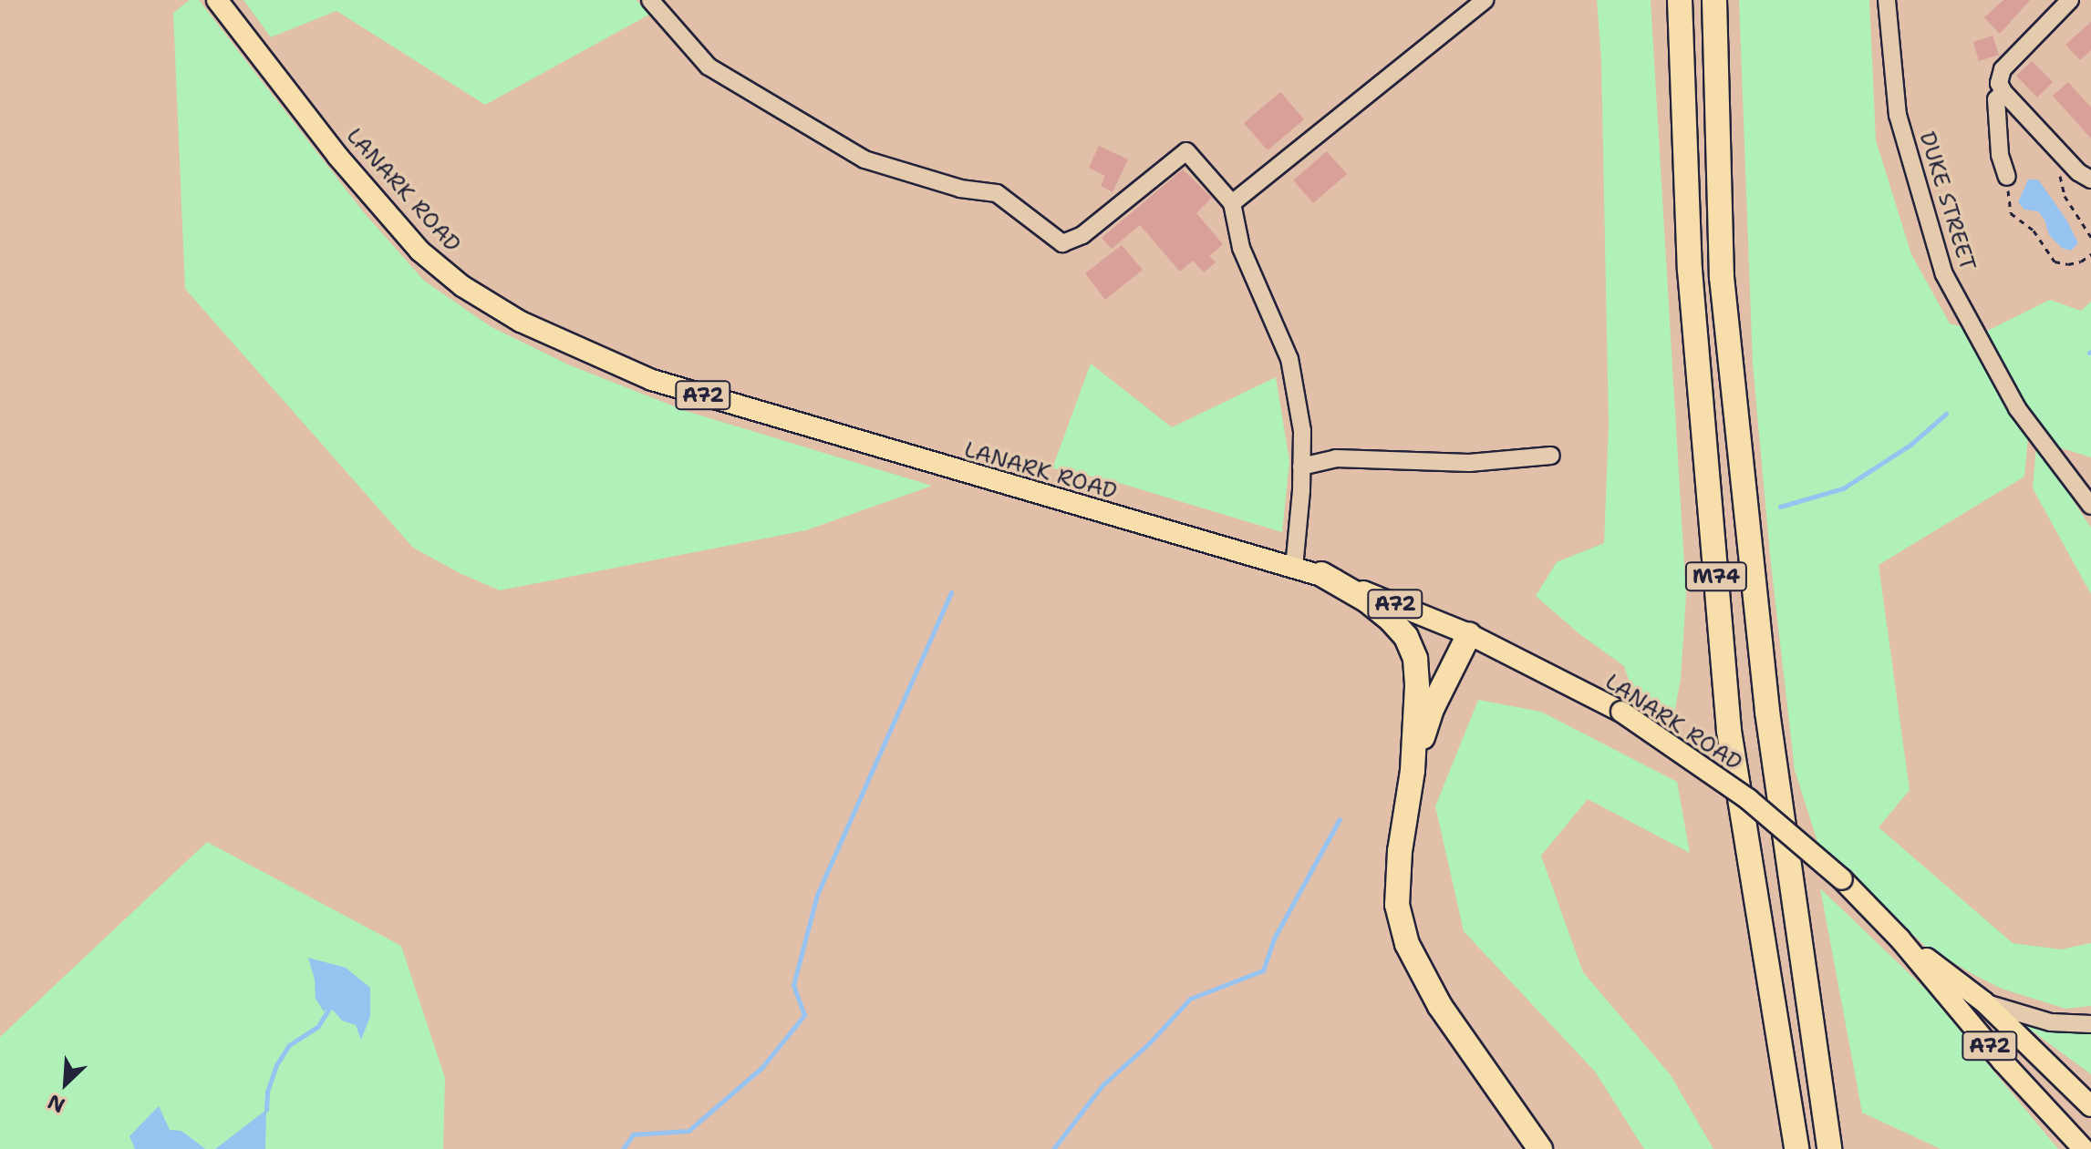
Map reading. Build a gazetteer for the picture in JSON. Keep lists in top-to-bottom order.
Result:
{
  "streets": {
    "highway": ["M74"],
    "main road": ["LANARK ROAD", "A72"],
    "street": ["DUKE STREET"]
  },
  "crossings": [
    ["LANARK ROAD", "A72"]
  ],
  "north": "bottom left"
}
